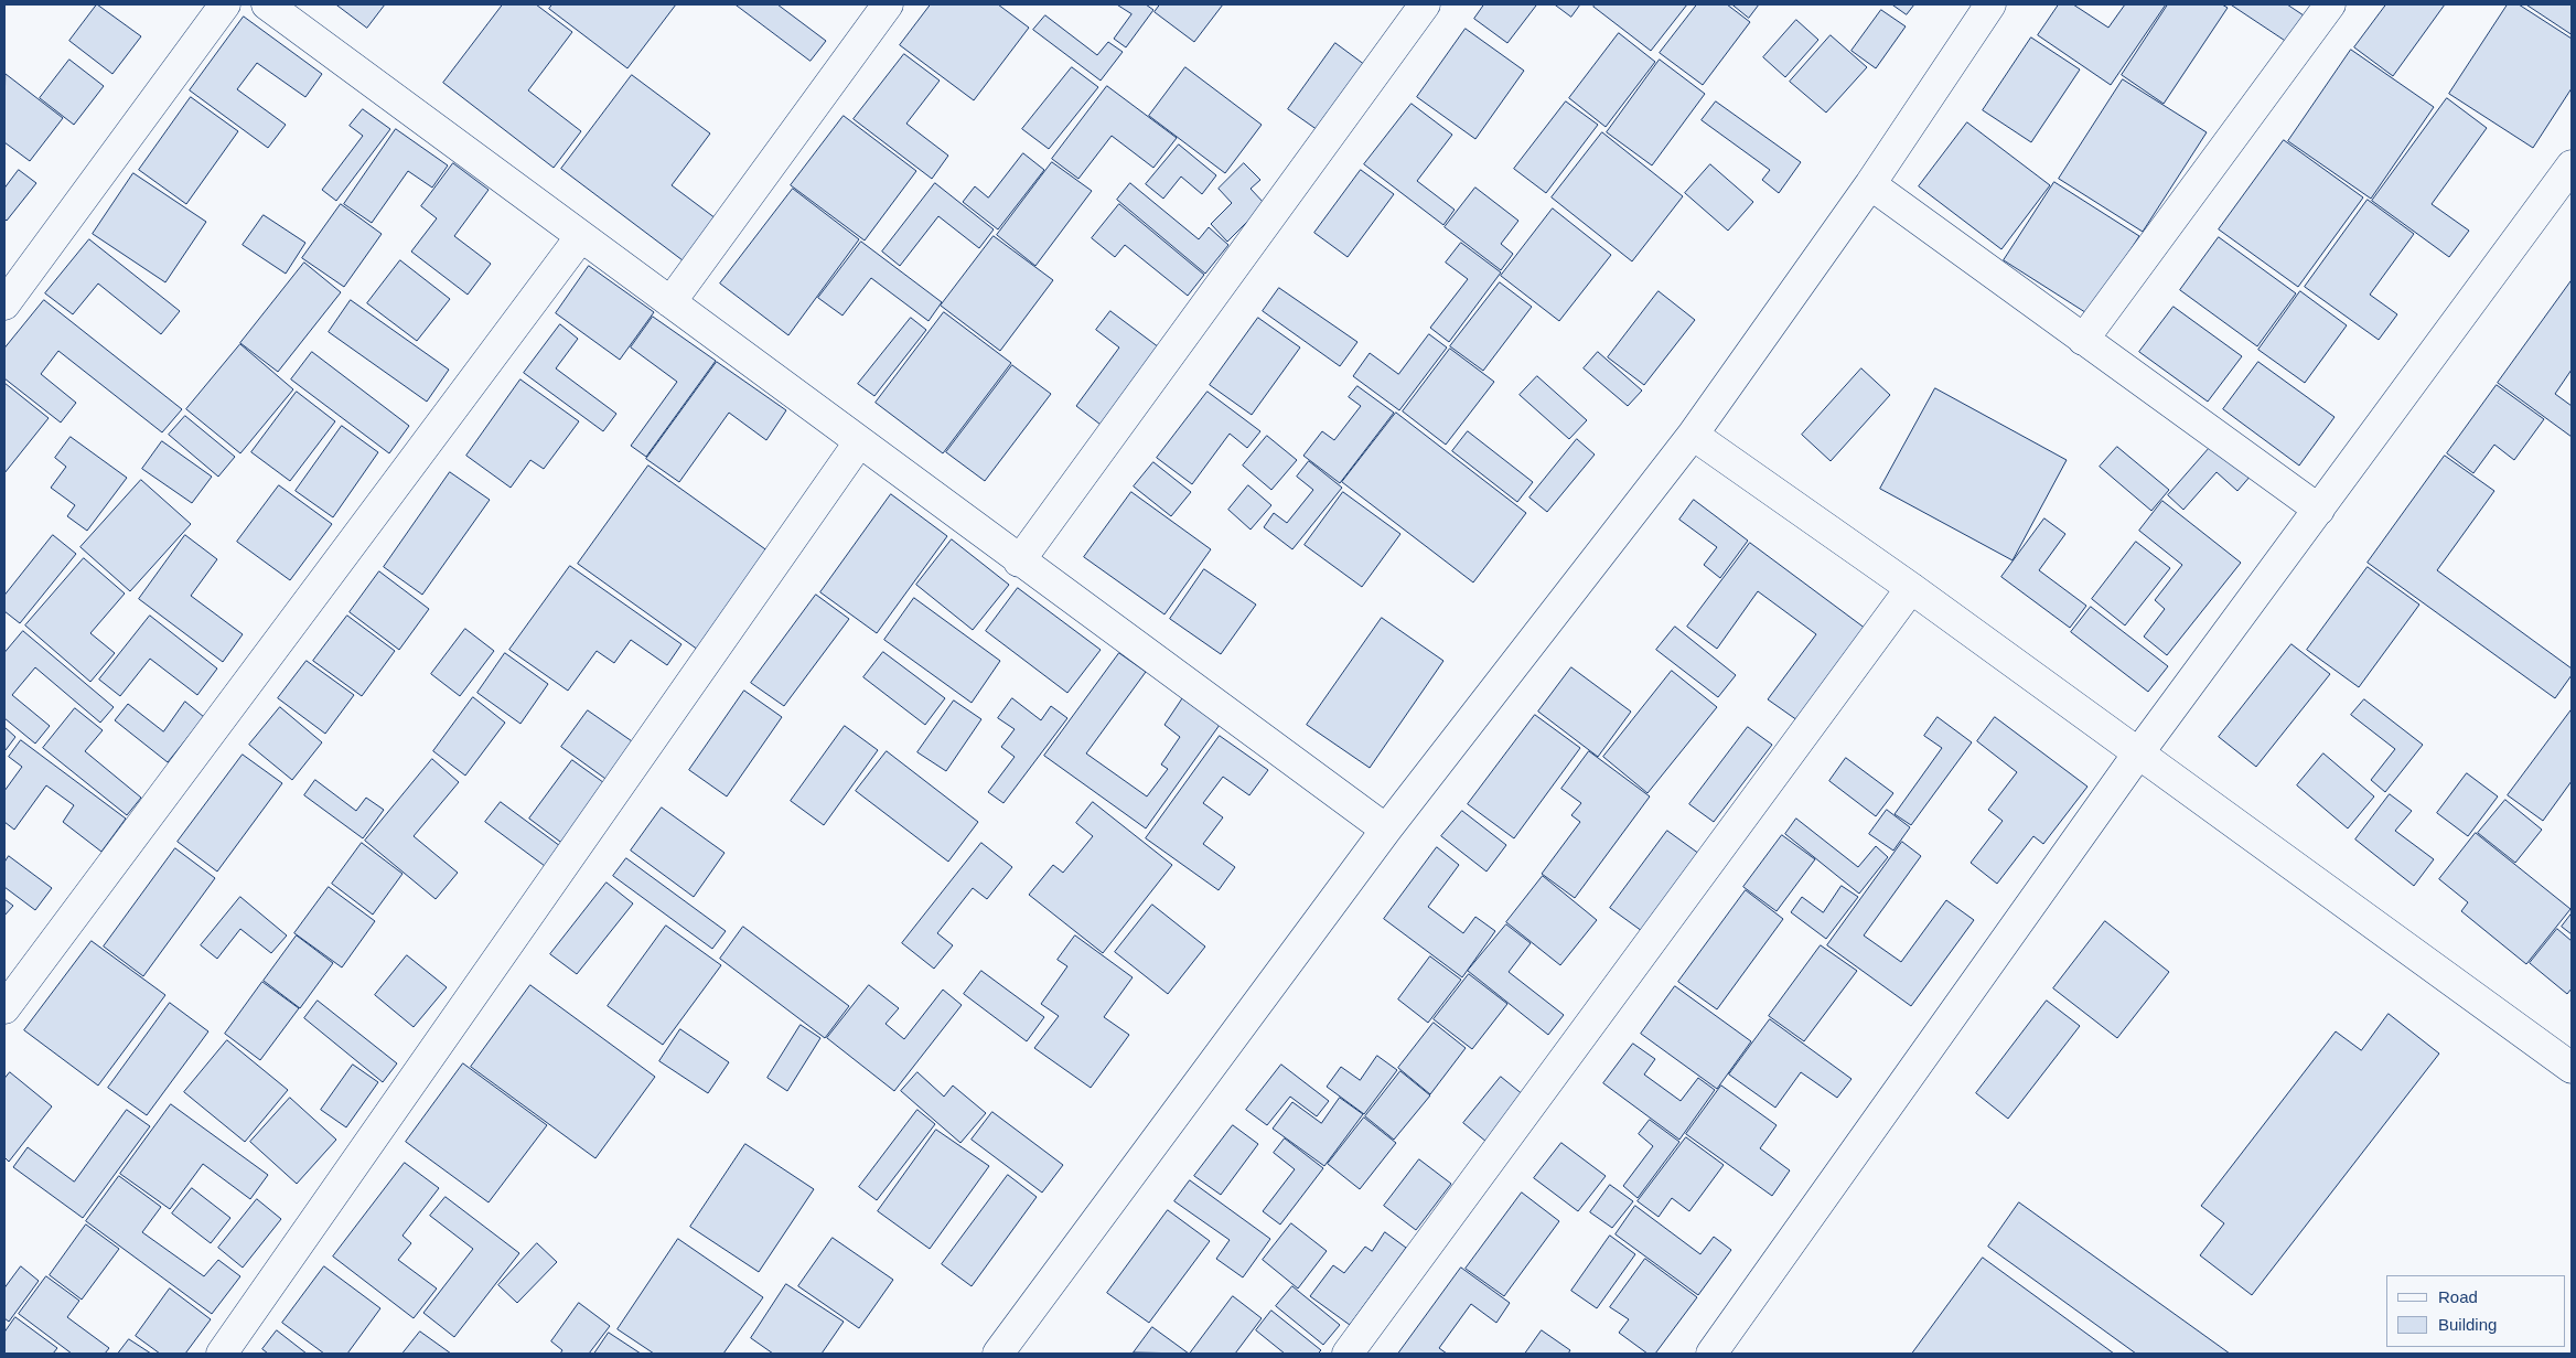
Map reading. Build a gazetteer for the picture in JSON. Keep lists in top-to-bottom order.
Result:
{
  "legend": ["Road", "Building"]
}
